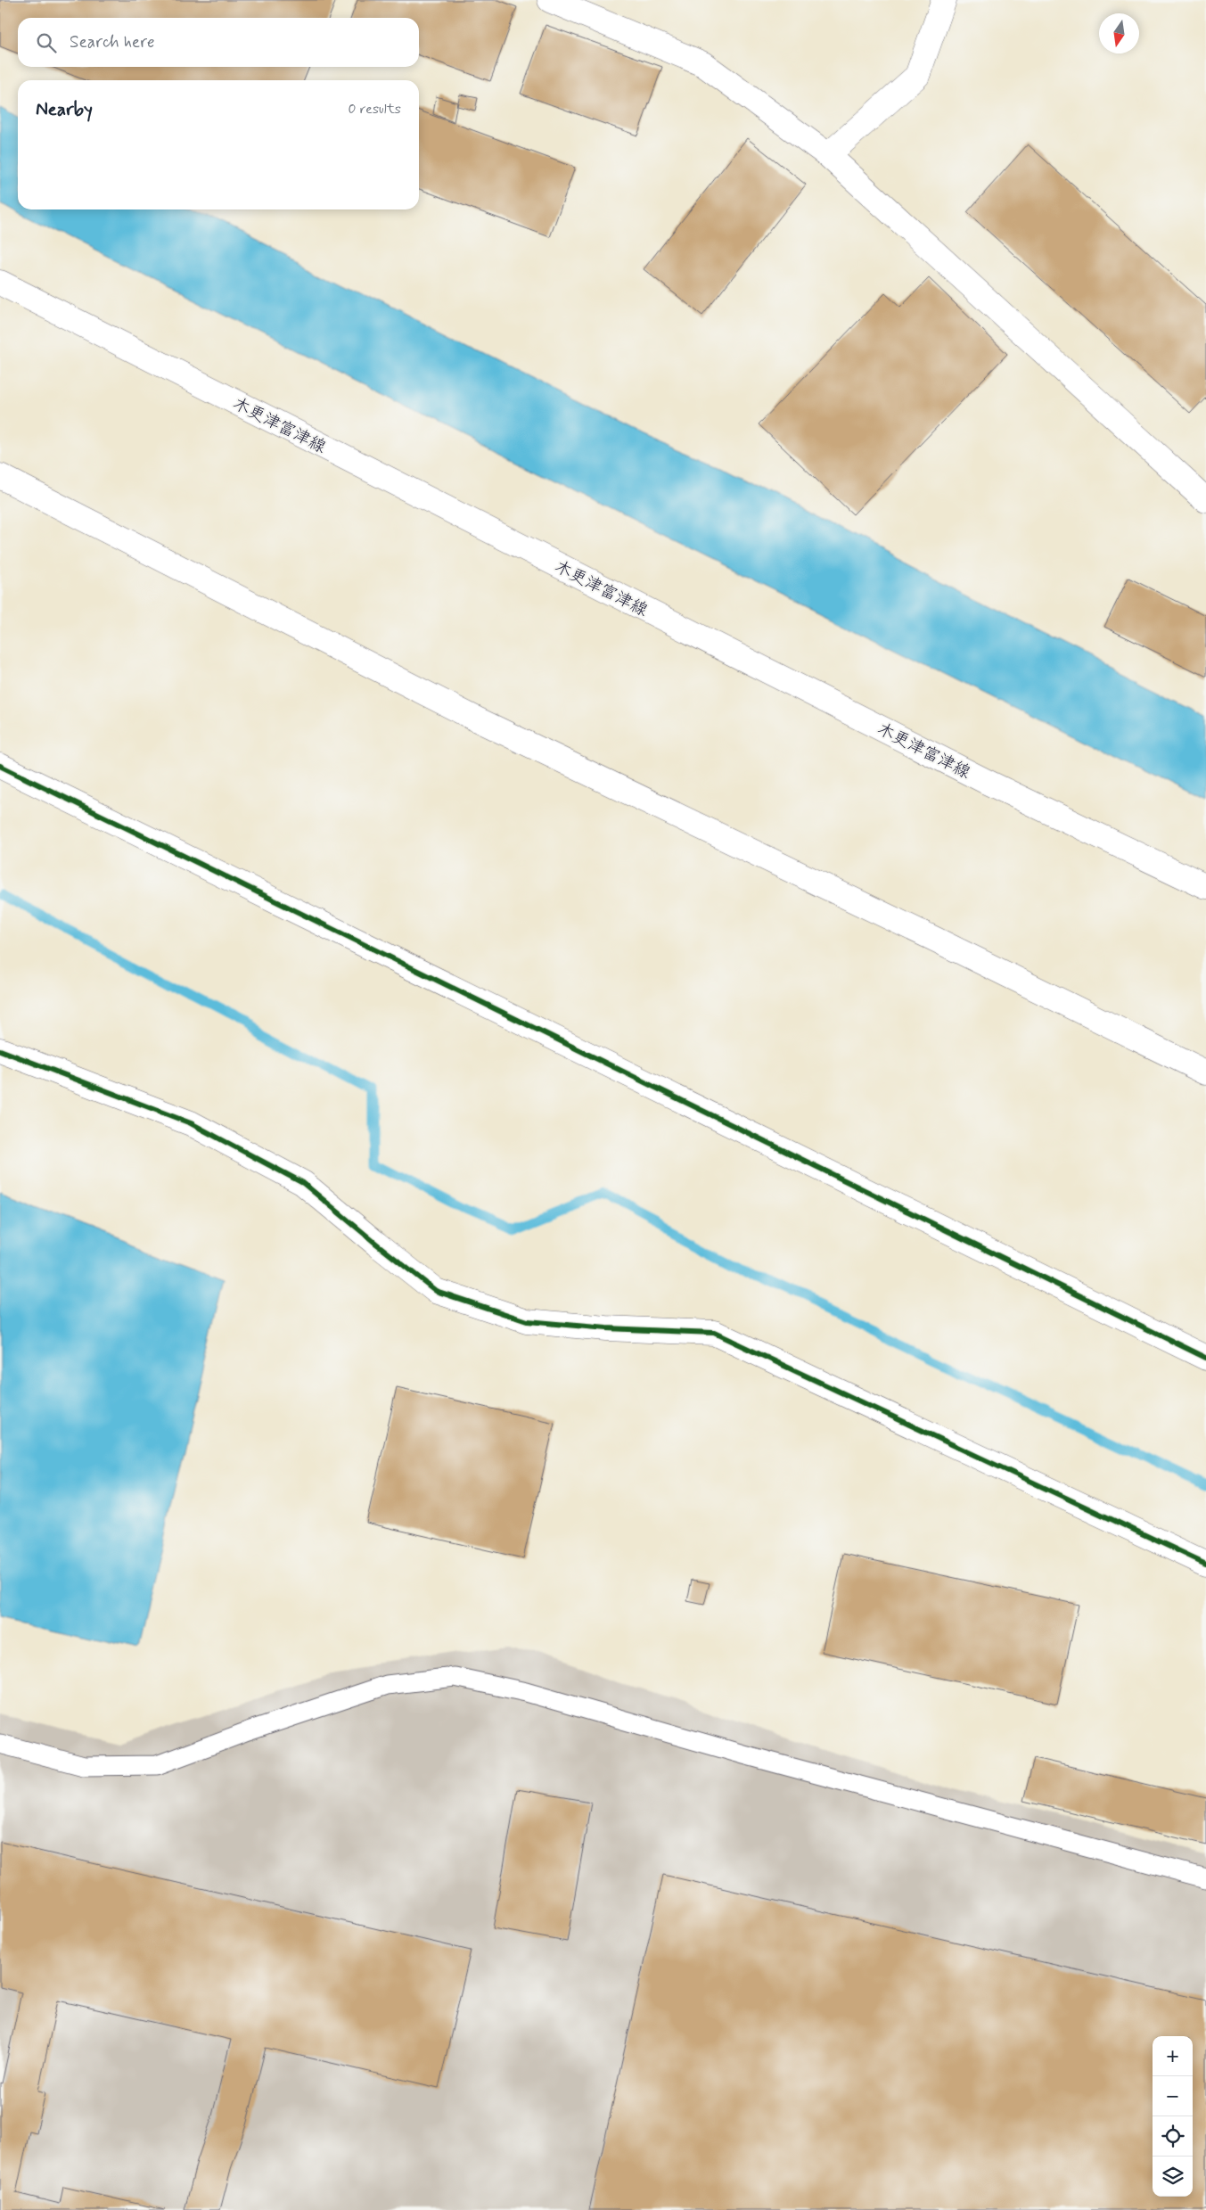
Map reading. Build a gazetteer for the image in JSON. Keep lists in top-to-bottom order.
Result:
{
  "streets": {
    "street": ["木更津富津線"]
  },
  "north": "bottom",
  "page": {
    "search": "Search here",
    "heading": ["Nearby", "0 results"],
    "map_buttons": ["+", "−"]
  }
}
